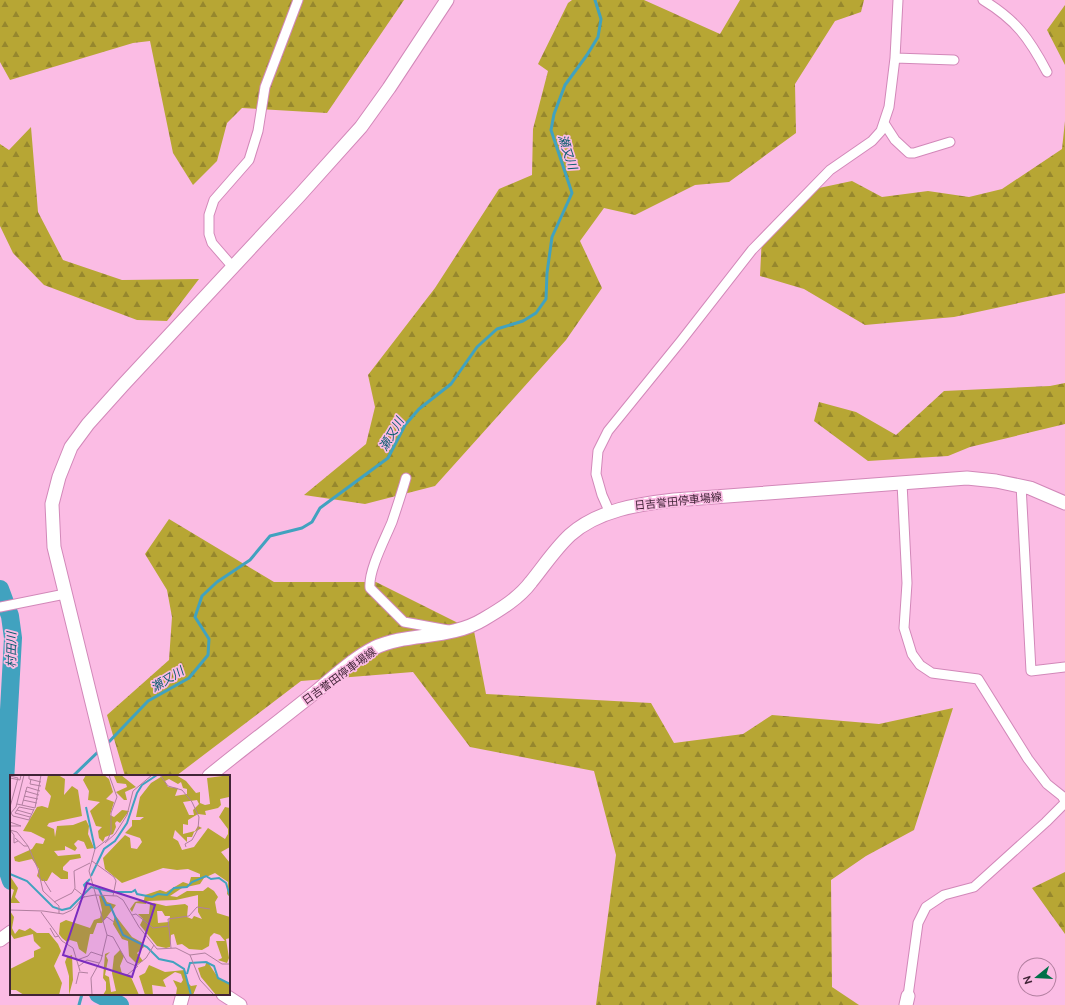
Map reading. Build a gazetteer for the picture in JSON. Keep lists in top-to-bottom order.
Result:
{
  "streets": {
    "main road": ["日吉誉田停車場線"]
  },
  "water": ["瀬又川", "村田川"],
  "north": "left"
}
